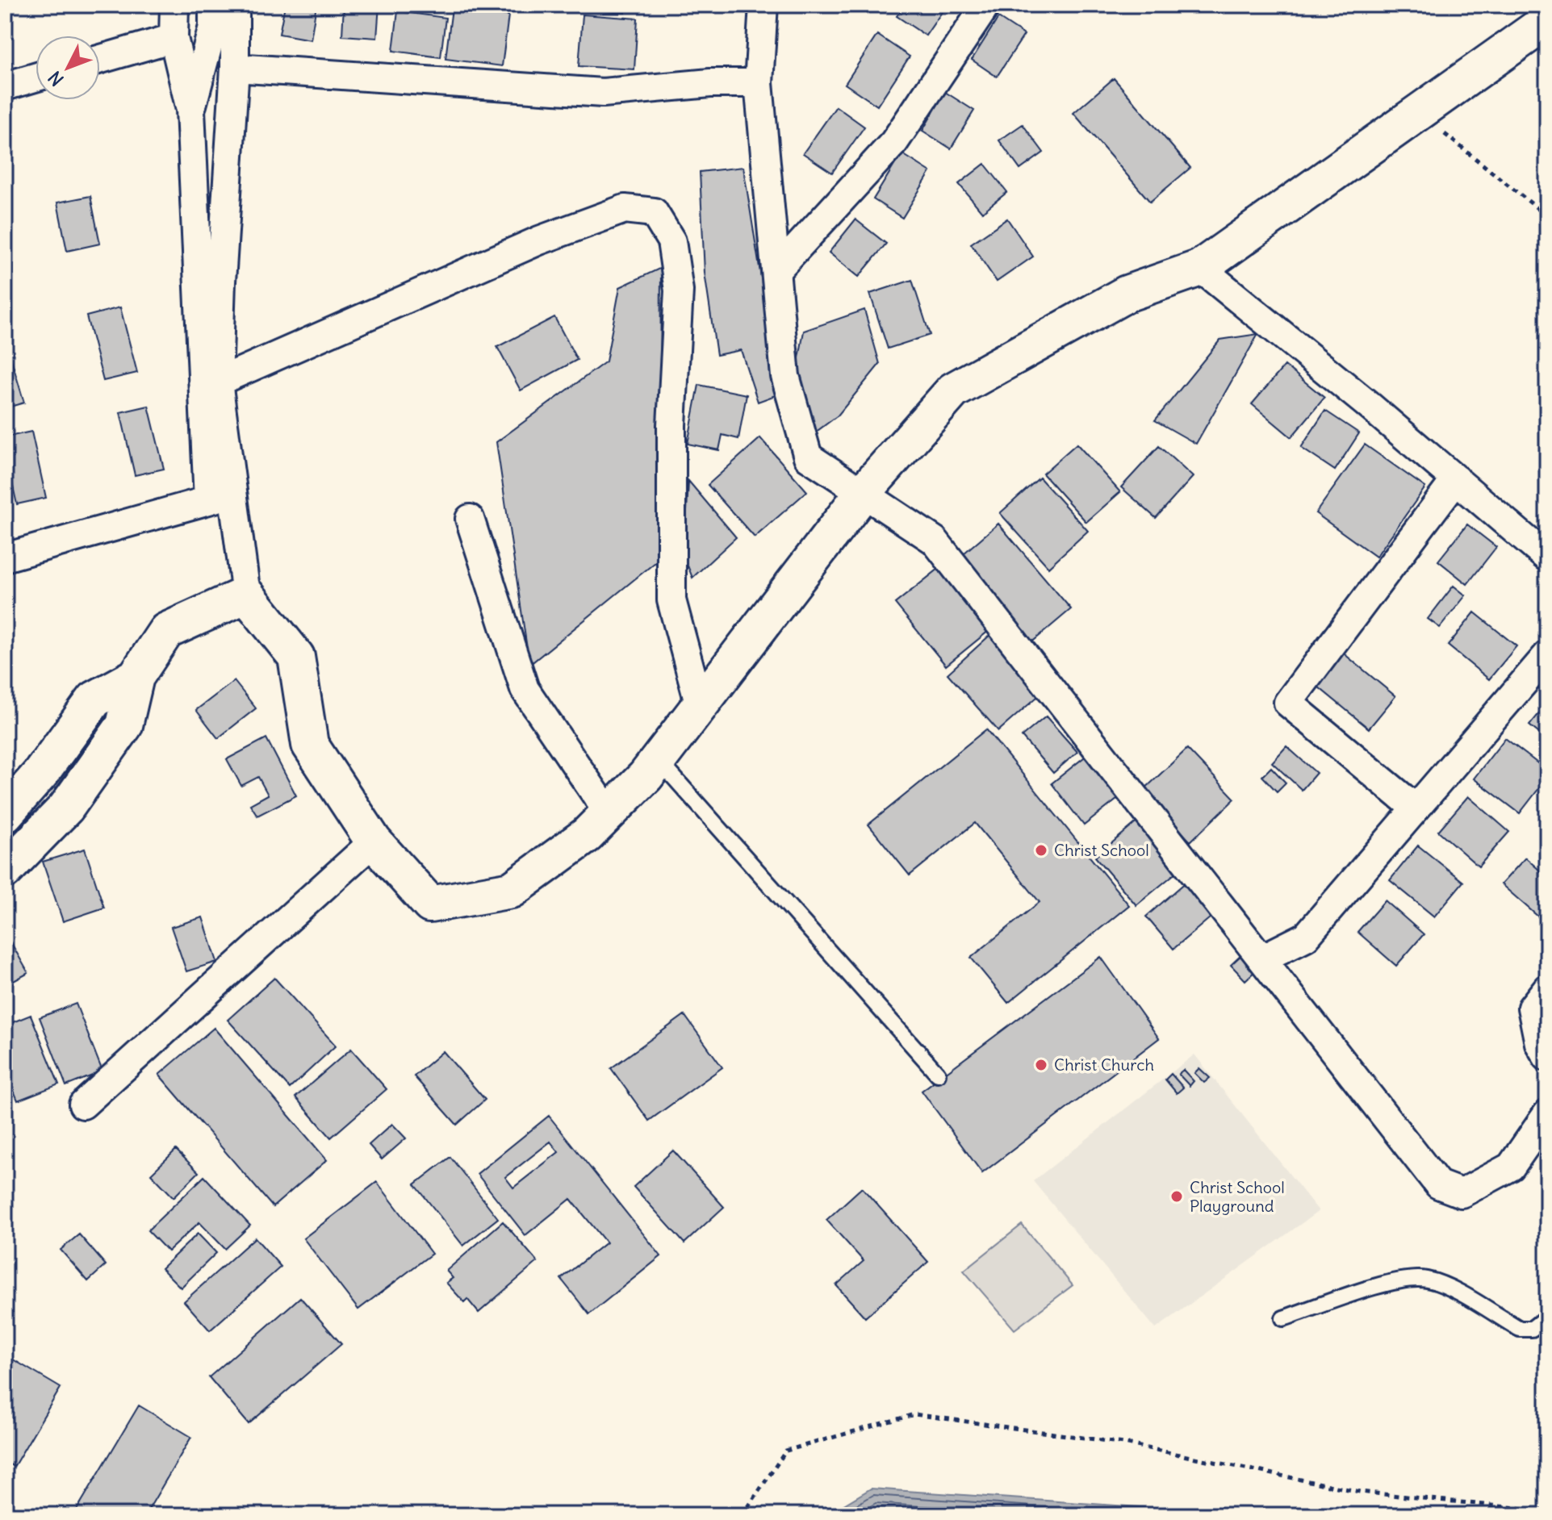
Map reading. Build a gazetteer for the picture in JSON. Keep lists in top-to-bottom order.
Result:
{
  "places": ["Christ School", "Christ Church", "Christ School Playground"],
  "north": "bottom left"
}
